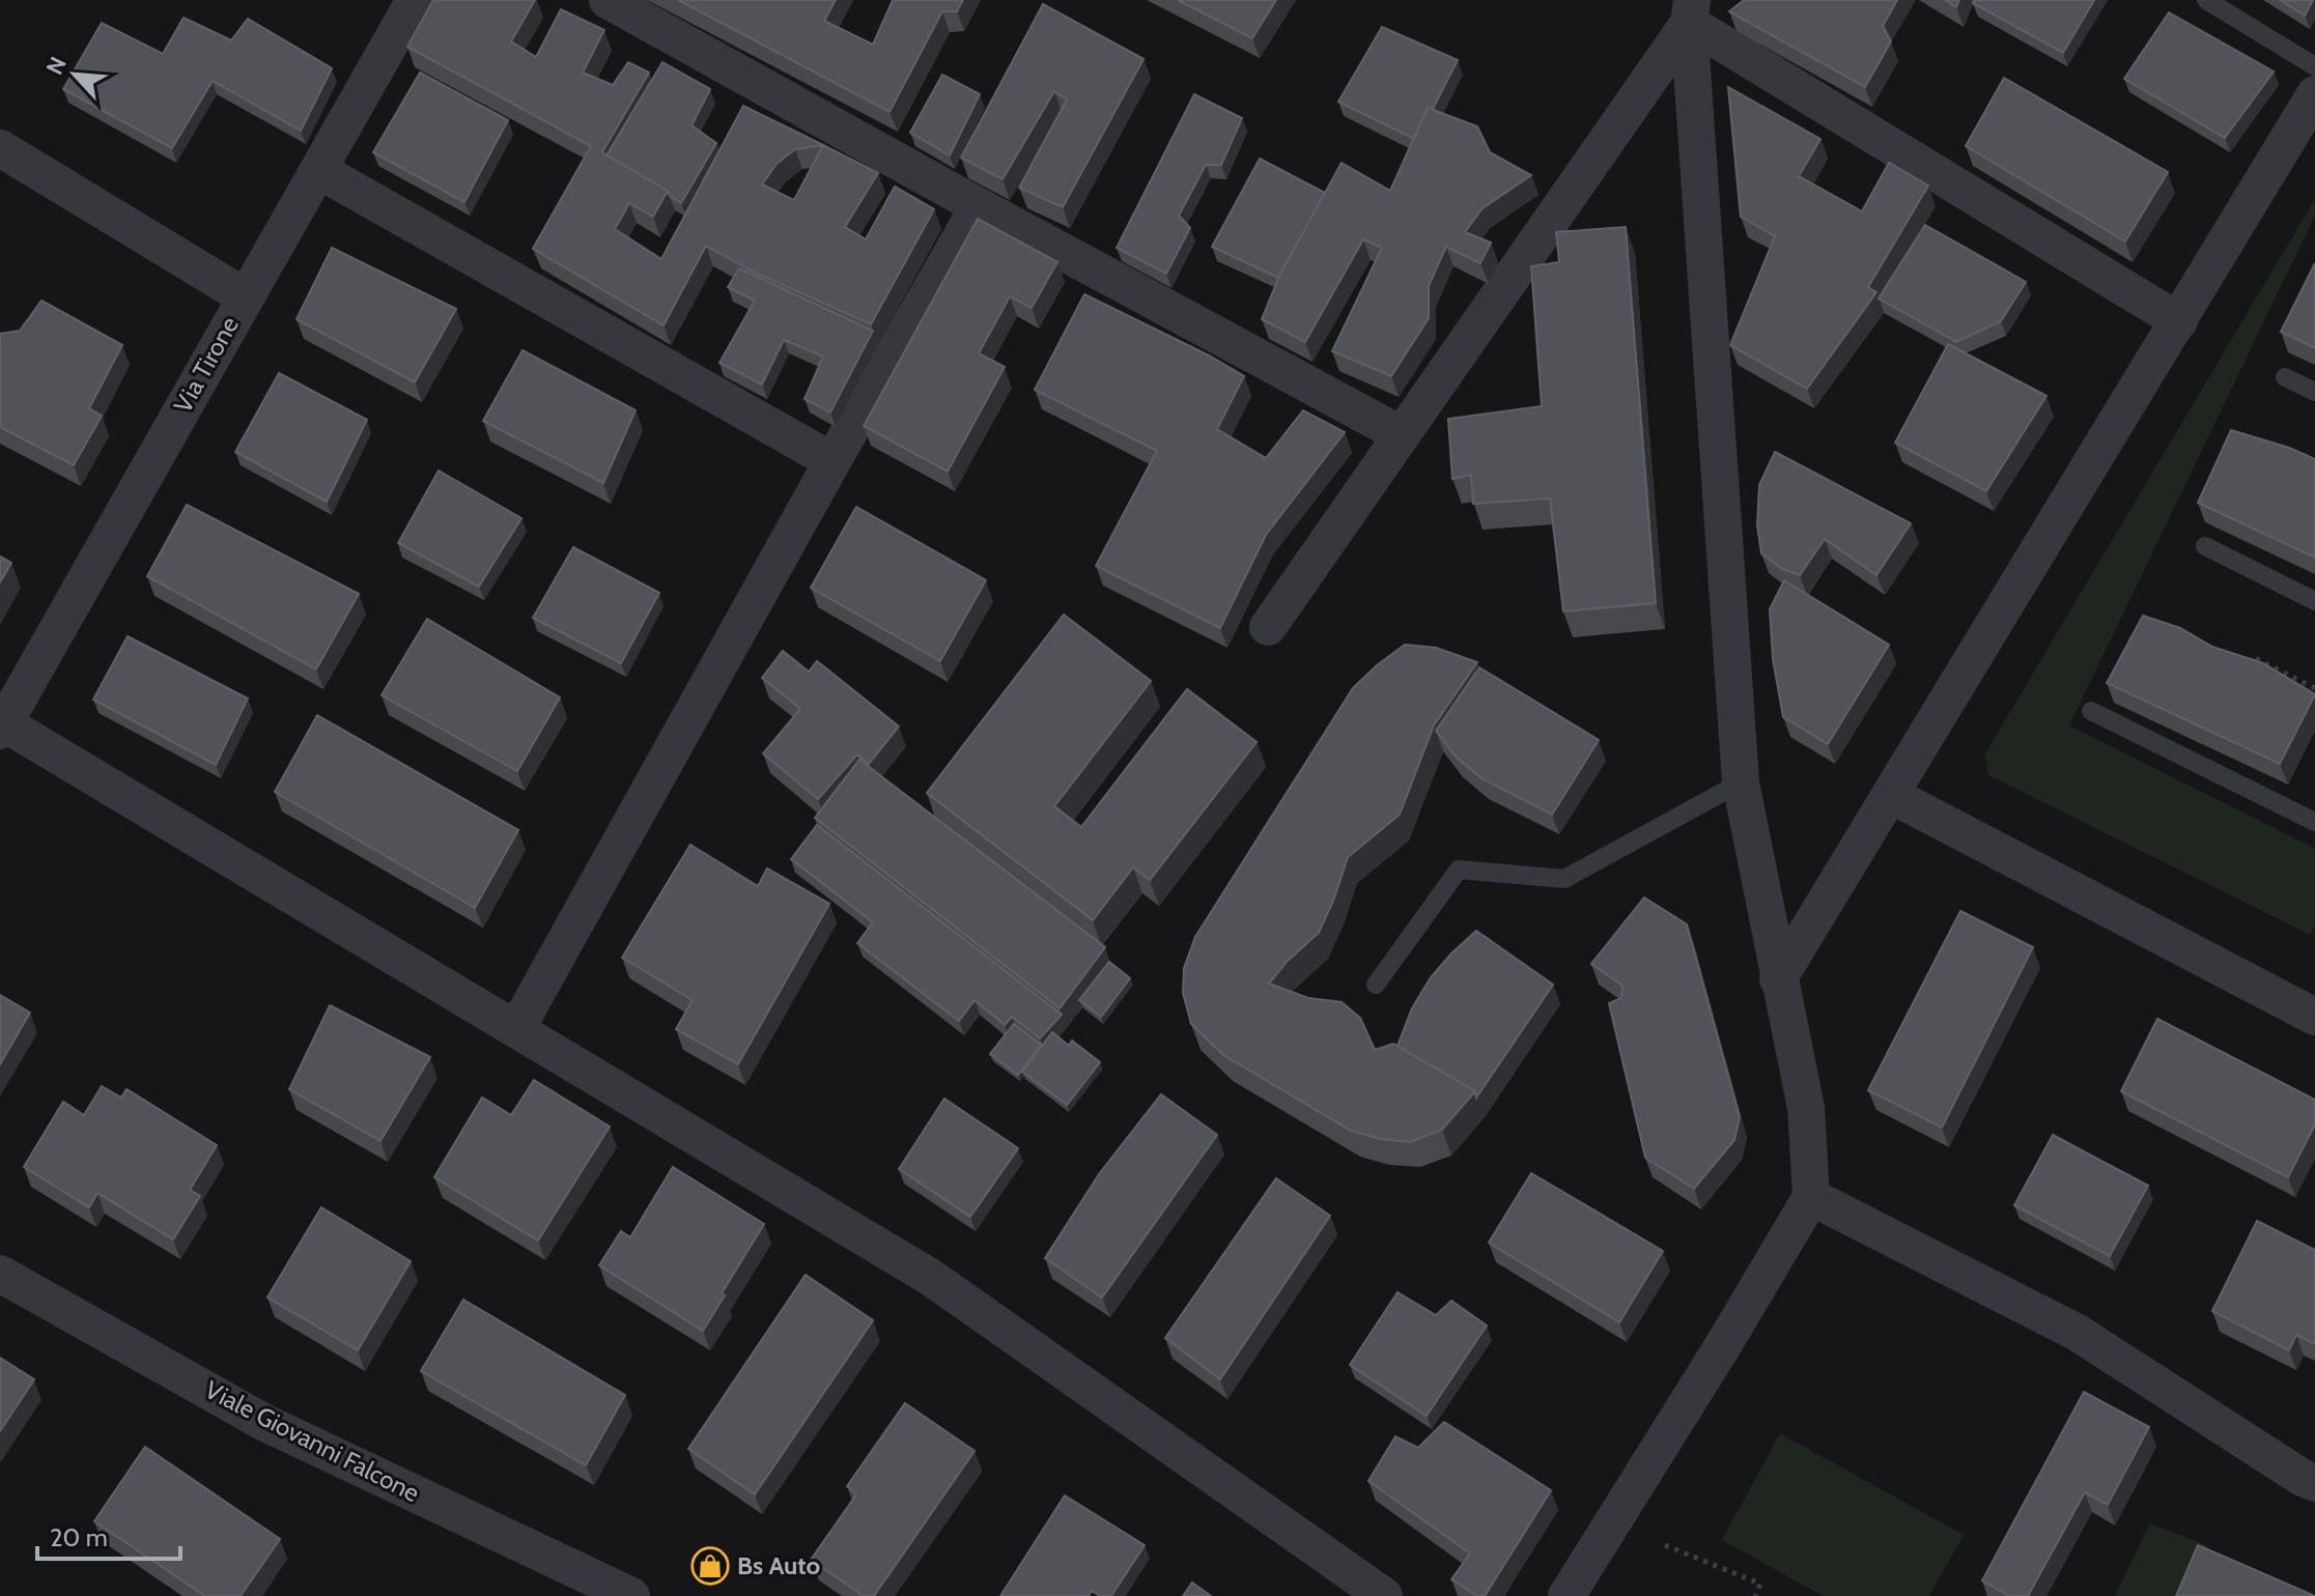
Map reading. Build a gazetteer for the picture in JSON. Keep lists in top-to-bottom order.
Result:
{
  "streets": {
    "street": ["Via Tirone", "Viale Giovanni Falcone"]
  },
  "places": {
    "shop": ["Bs Auto"]
  },
  "scale_bar": "20 m",
  "north": "top left"
}
